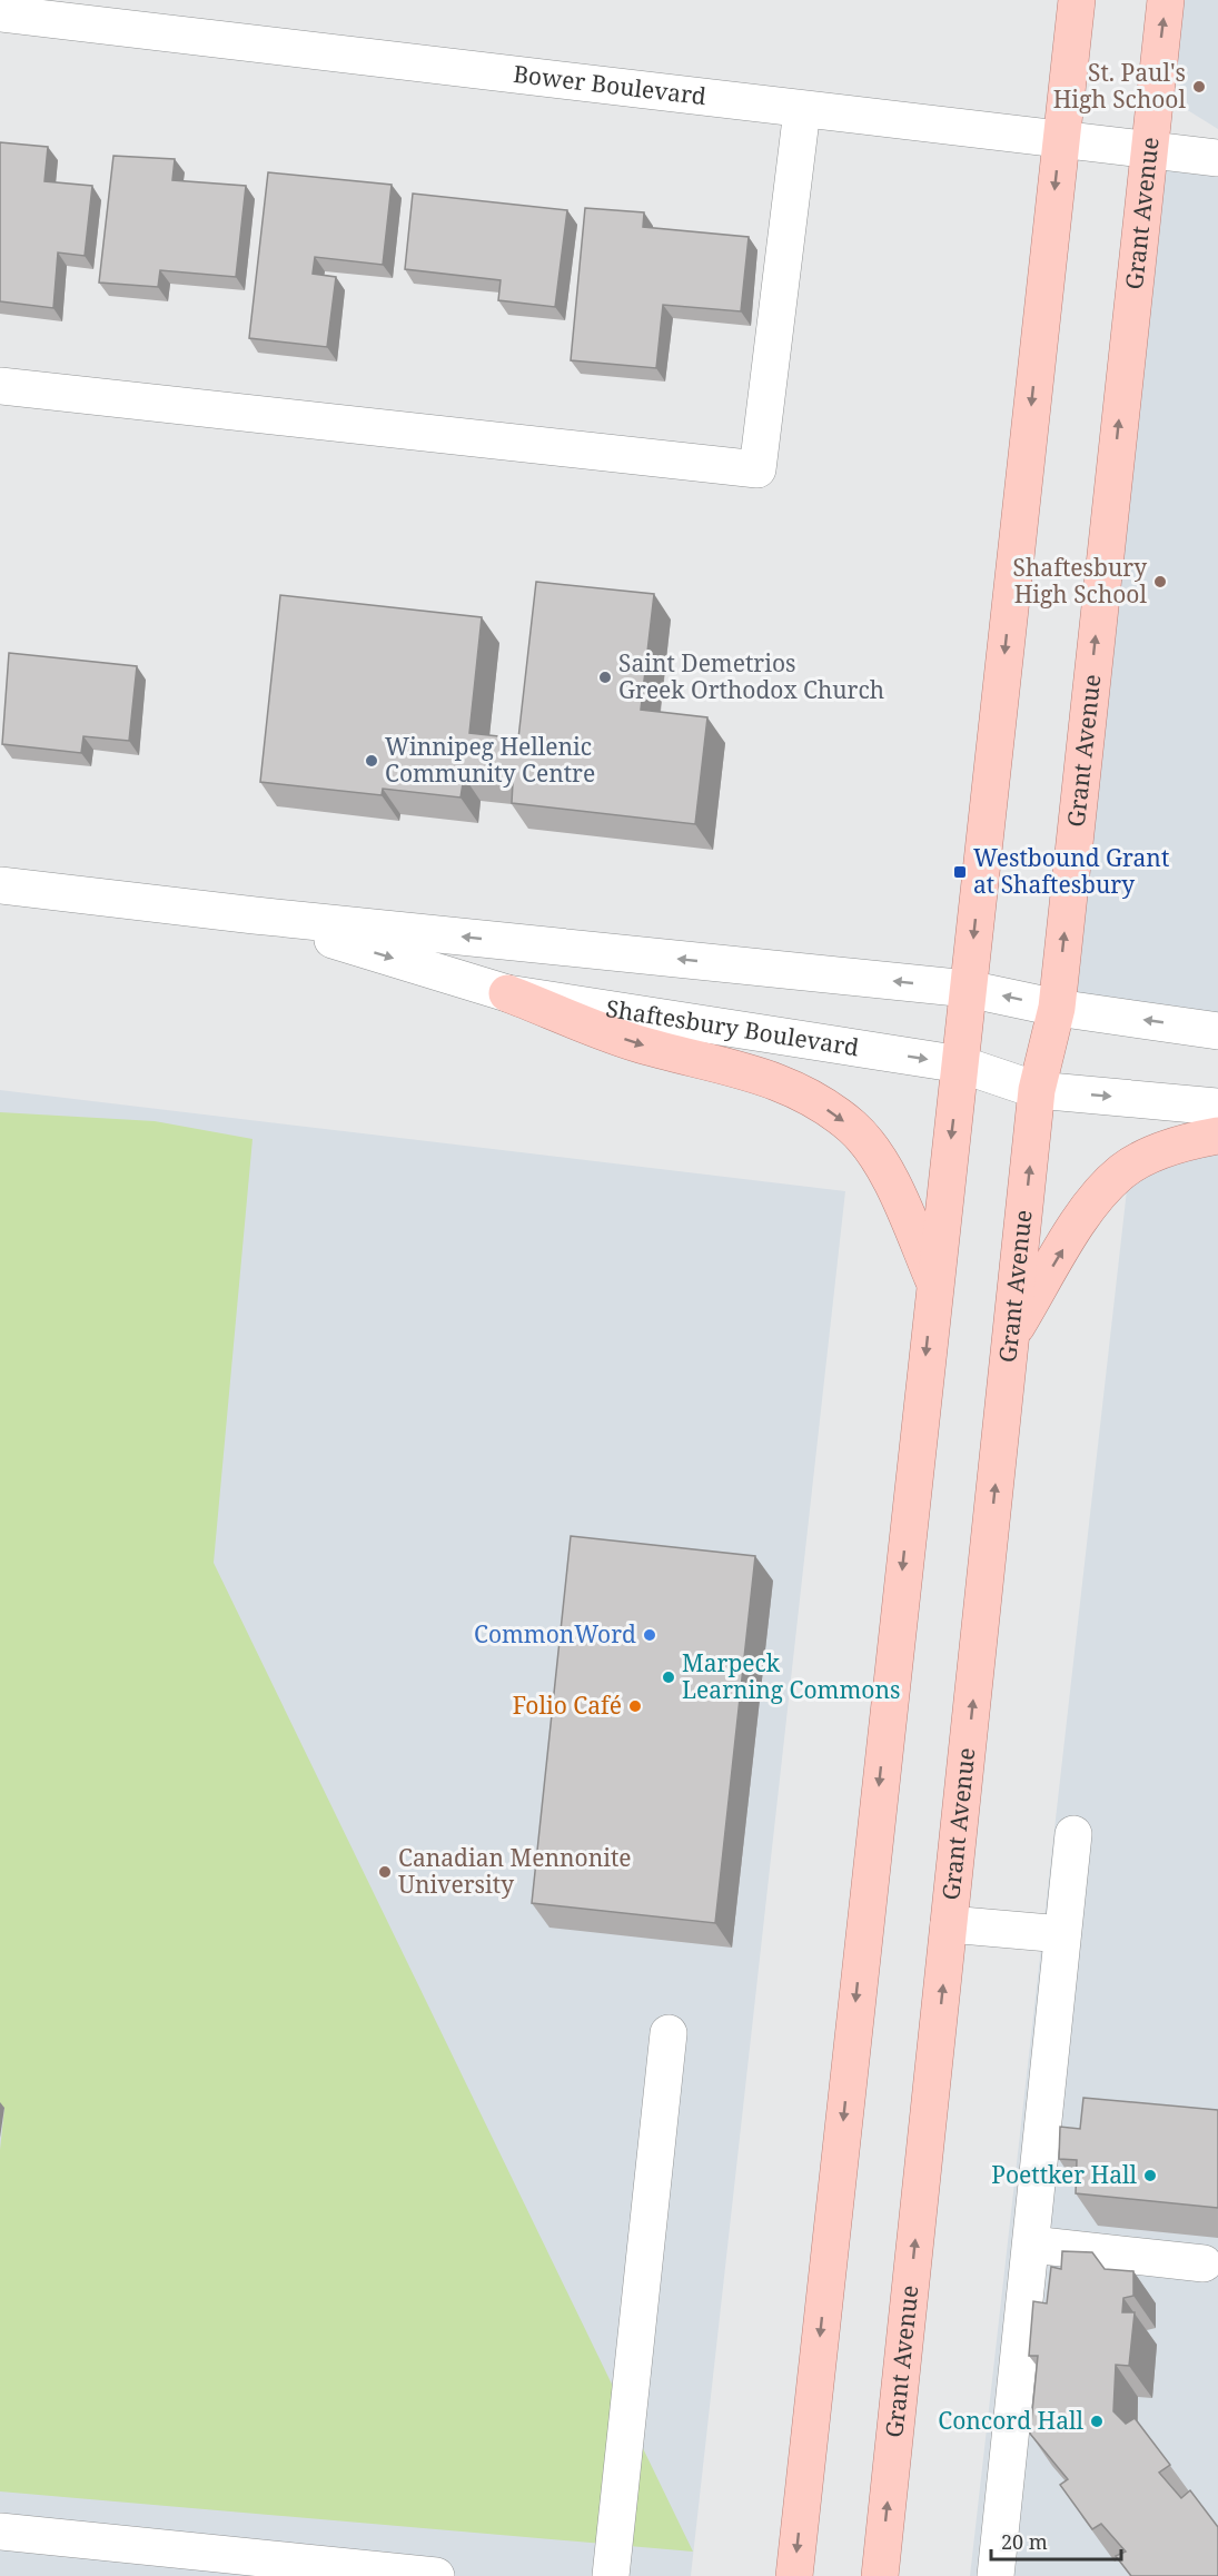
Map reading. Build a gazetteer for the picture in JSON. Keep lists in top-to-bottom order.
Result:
{
  "streets": {
    "main road": ["Grant Avenue"],
    "street": ["Bower Boulevard", "Shaftesbury Boulevard"]
  },
  "crossings": [
    ["Bower Boulevard", "Grant Avenue"],
    ["Grant Avenue", "Shaftesbury Boulevard"]
  ],
  "places": {
    "other": [
      "St. Paul's High School",
      "Shaftesbury High School",
      "Saint Demetrios Greek Orthodox Church",
      "Winnipeg Hellenic Community Centre",
      "CommonWord",
      "Marpeck Learning Commons",
      "Folio Café",
      "Canadian Mennonite University",
      "Poettker Hall",
      "Concord Hall"
    ],
    "transit": ["Westbound Grant at Shaftesbury"]
  },
  "scale_bar": "20 m"
}
